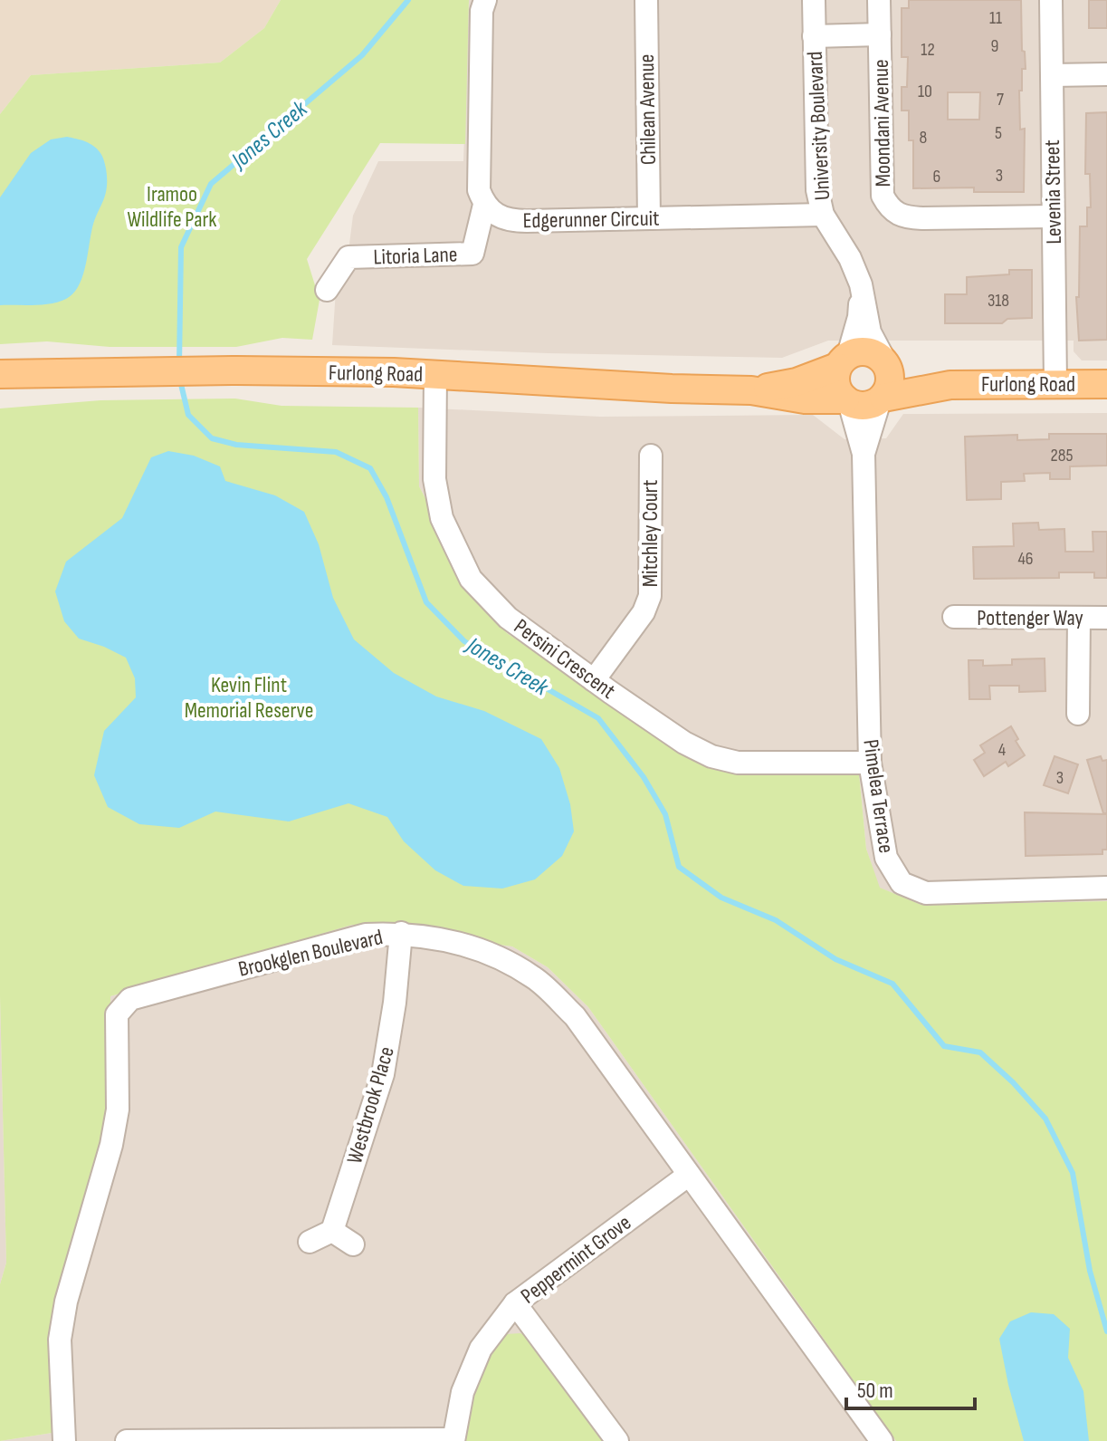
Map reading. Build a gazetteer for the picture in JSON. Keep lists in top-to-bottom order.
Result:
{
  "streets": {
    "main road": ["Furlong Road"],
    "street": [
      "Chilean Avenue",
      "Moondani Avenue",
      "University Boulevard",
      "Levenia Street",
      "Edgerunner Circuit",
      "Litoria Lane",
      "Mitchley Court",
      "Pottenger Way",
      "Persini Crescent",
      "Pimelea Terrace",
      "Brookglen Boulevard",
      "Westbrook Place",
      "Peppermint Grove"
    ]
  },
  "crossings": [
    ["Chilean Avenue", "Edgerunner Circuit"],
    ["Moondani Avenue", "Levenia Street"],
    ["University Boulevard", "Edgerunner Circuit"],
    ["University Boulevard", "Furlong Road"],
    ["University Boulevard", "Pimelea Terrace"],
    ["Levenia Street", "Furlong Road"],
    ["Edgerunner Circuit", "Litoria Lane"],
    ["Furlong Road", "Persini Crescent"],
    ["Furlong Road", "Pimelea Terrace"],
    ["Mitchley Court", "Persini Crescent"],
    ["Persini Crescent", "Pimelea Terrace"],
    ["Brookglen Boulevard", "Westbrook Place"],
    ["Brookglen Boulevard", "Peppermint Grove"]
  ],
  "water": ["Jones Creek"],
  "parks": ["Iramoo Wildlife Park", "Kevin Flint Memorial Reserve"],
  "house_numbers": [
    "11",
    "9",
    "12",
    "10",
    "7",
    "5",
    "8",
    "3",
    "6",
    "318",
    "285",
    "46",
    "4",
    "3"
  ],
  "scale_bar": "50 m"
}
